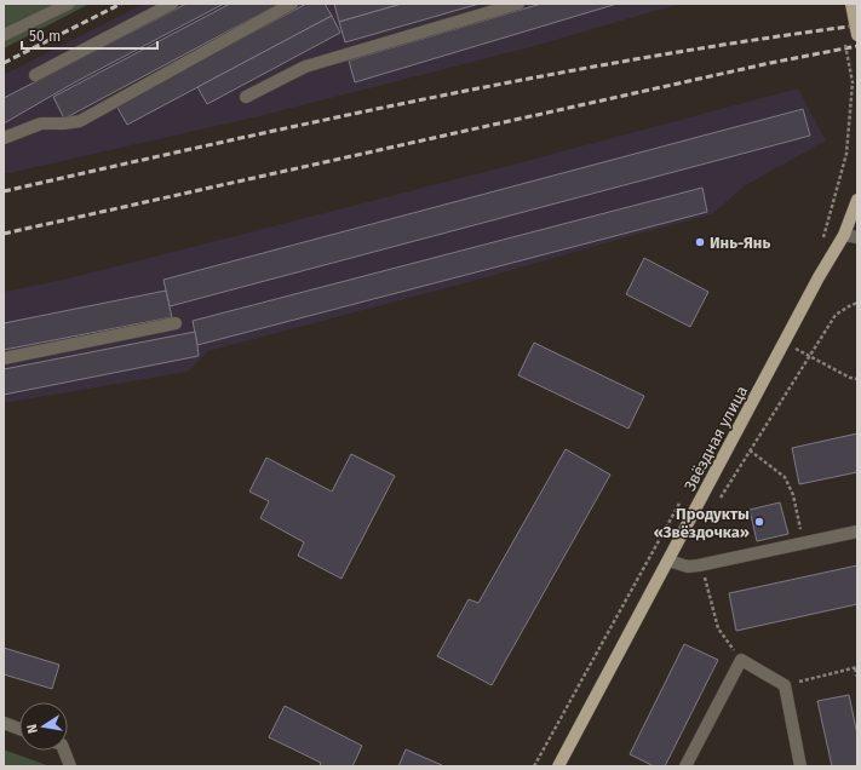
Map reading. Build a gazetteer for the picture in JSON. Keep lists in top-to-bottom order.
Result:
{
  "streets": {
    "main road": ["Звёздная улица"]
  },
  "places": ["Инь-Янь", "Продукты «Звёздочка»"],
  "scale_bar": "50 m",
  "north": "left"
}
